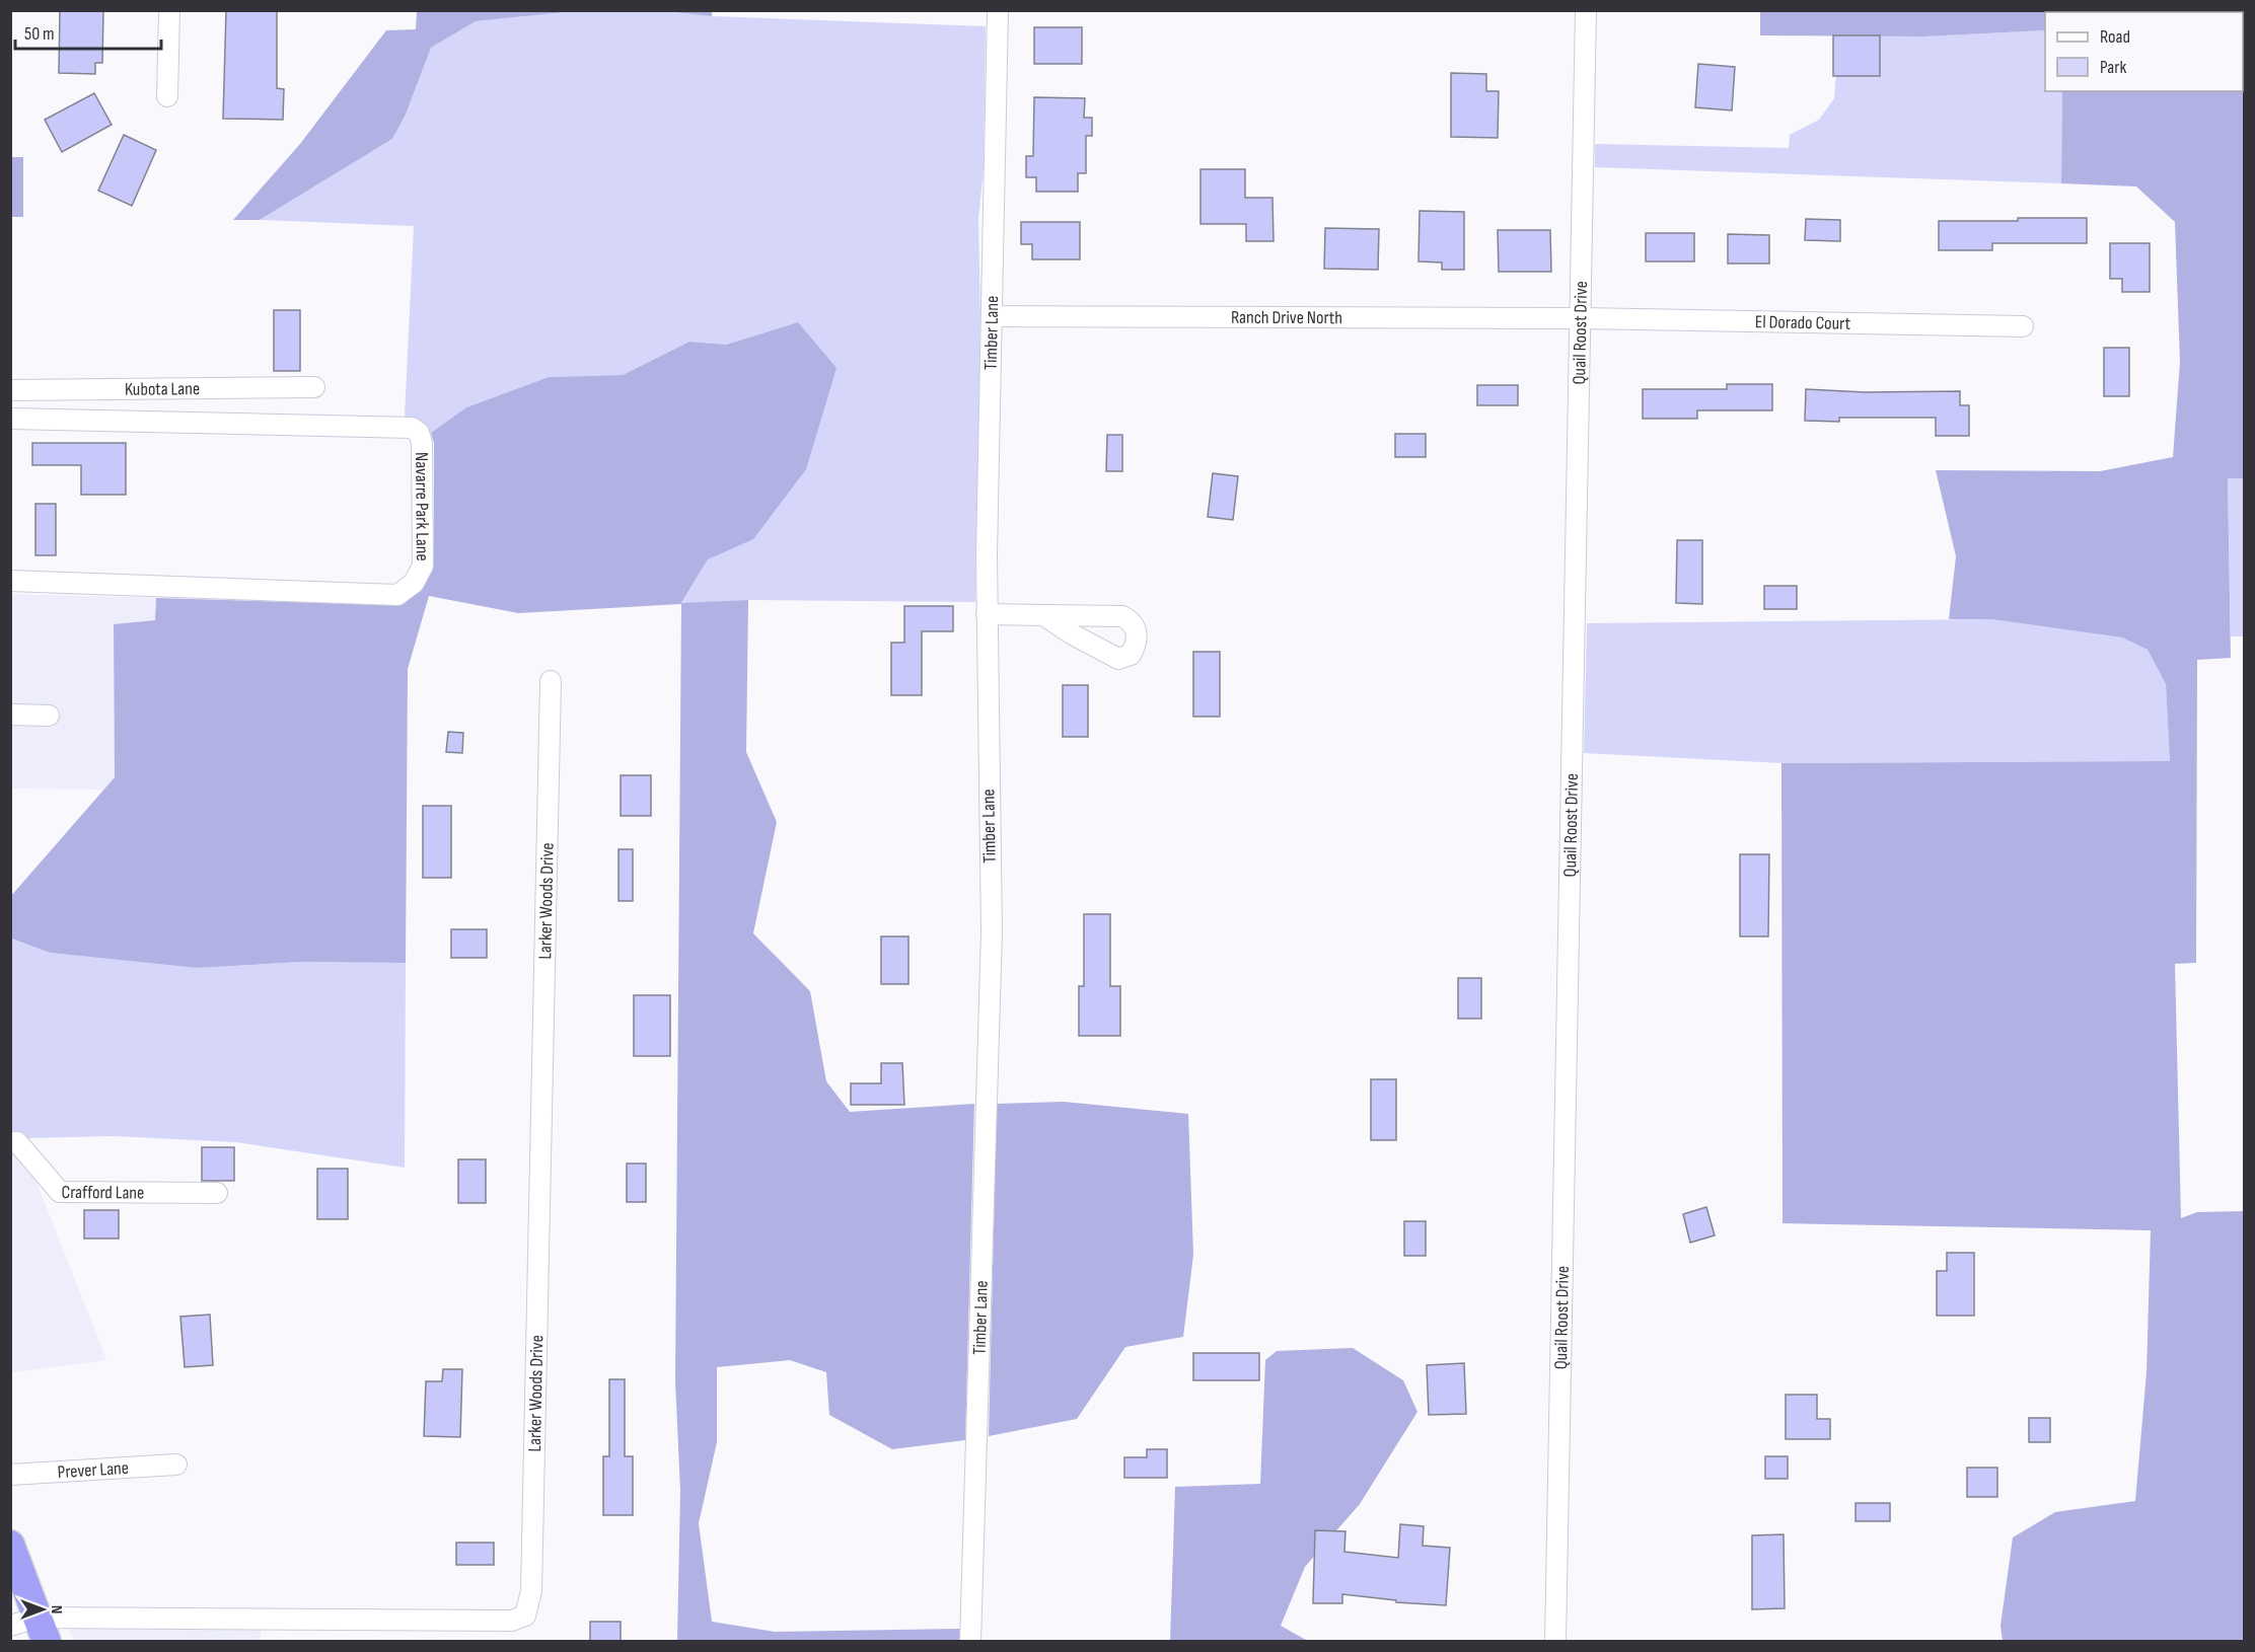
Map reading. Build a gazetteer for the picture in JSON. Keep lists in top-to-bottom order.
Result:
{
  "streets": {
    "street": [
      "Ranch Drive North",
      "El Dorado Court",
      "Timber Lane",
      "Quail Roost Drive",
      "Kubota Lane",
      "Navarre Park Lane",
      "Larker Woods Drive",
      "Crafford Lane",
      "Prever Lane"
    ]
  },
  "crossings": [
    ["Ranch Drive North", "El Dorado Court"],
    ["Ranch Drive North", "Timber Lane"],
    ["Ranch Drive North", "Quail Roost Drive"],
    ["El Dorado Court", "Quail Roost Drive"]
  ],
  "legend": ["Road", "Park"],
  "scale_bar": "50 m",
  "north": "right"
}
